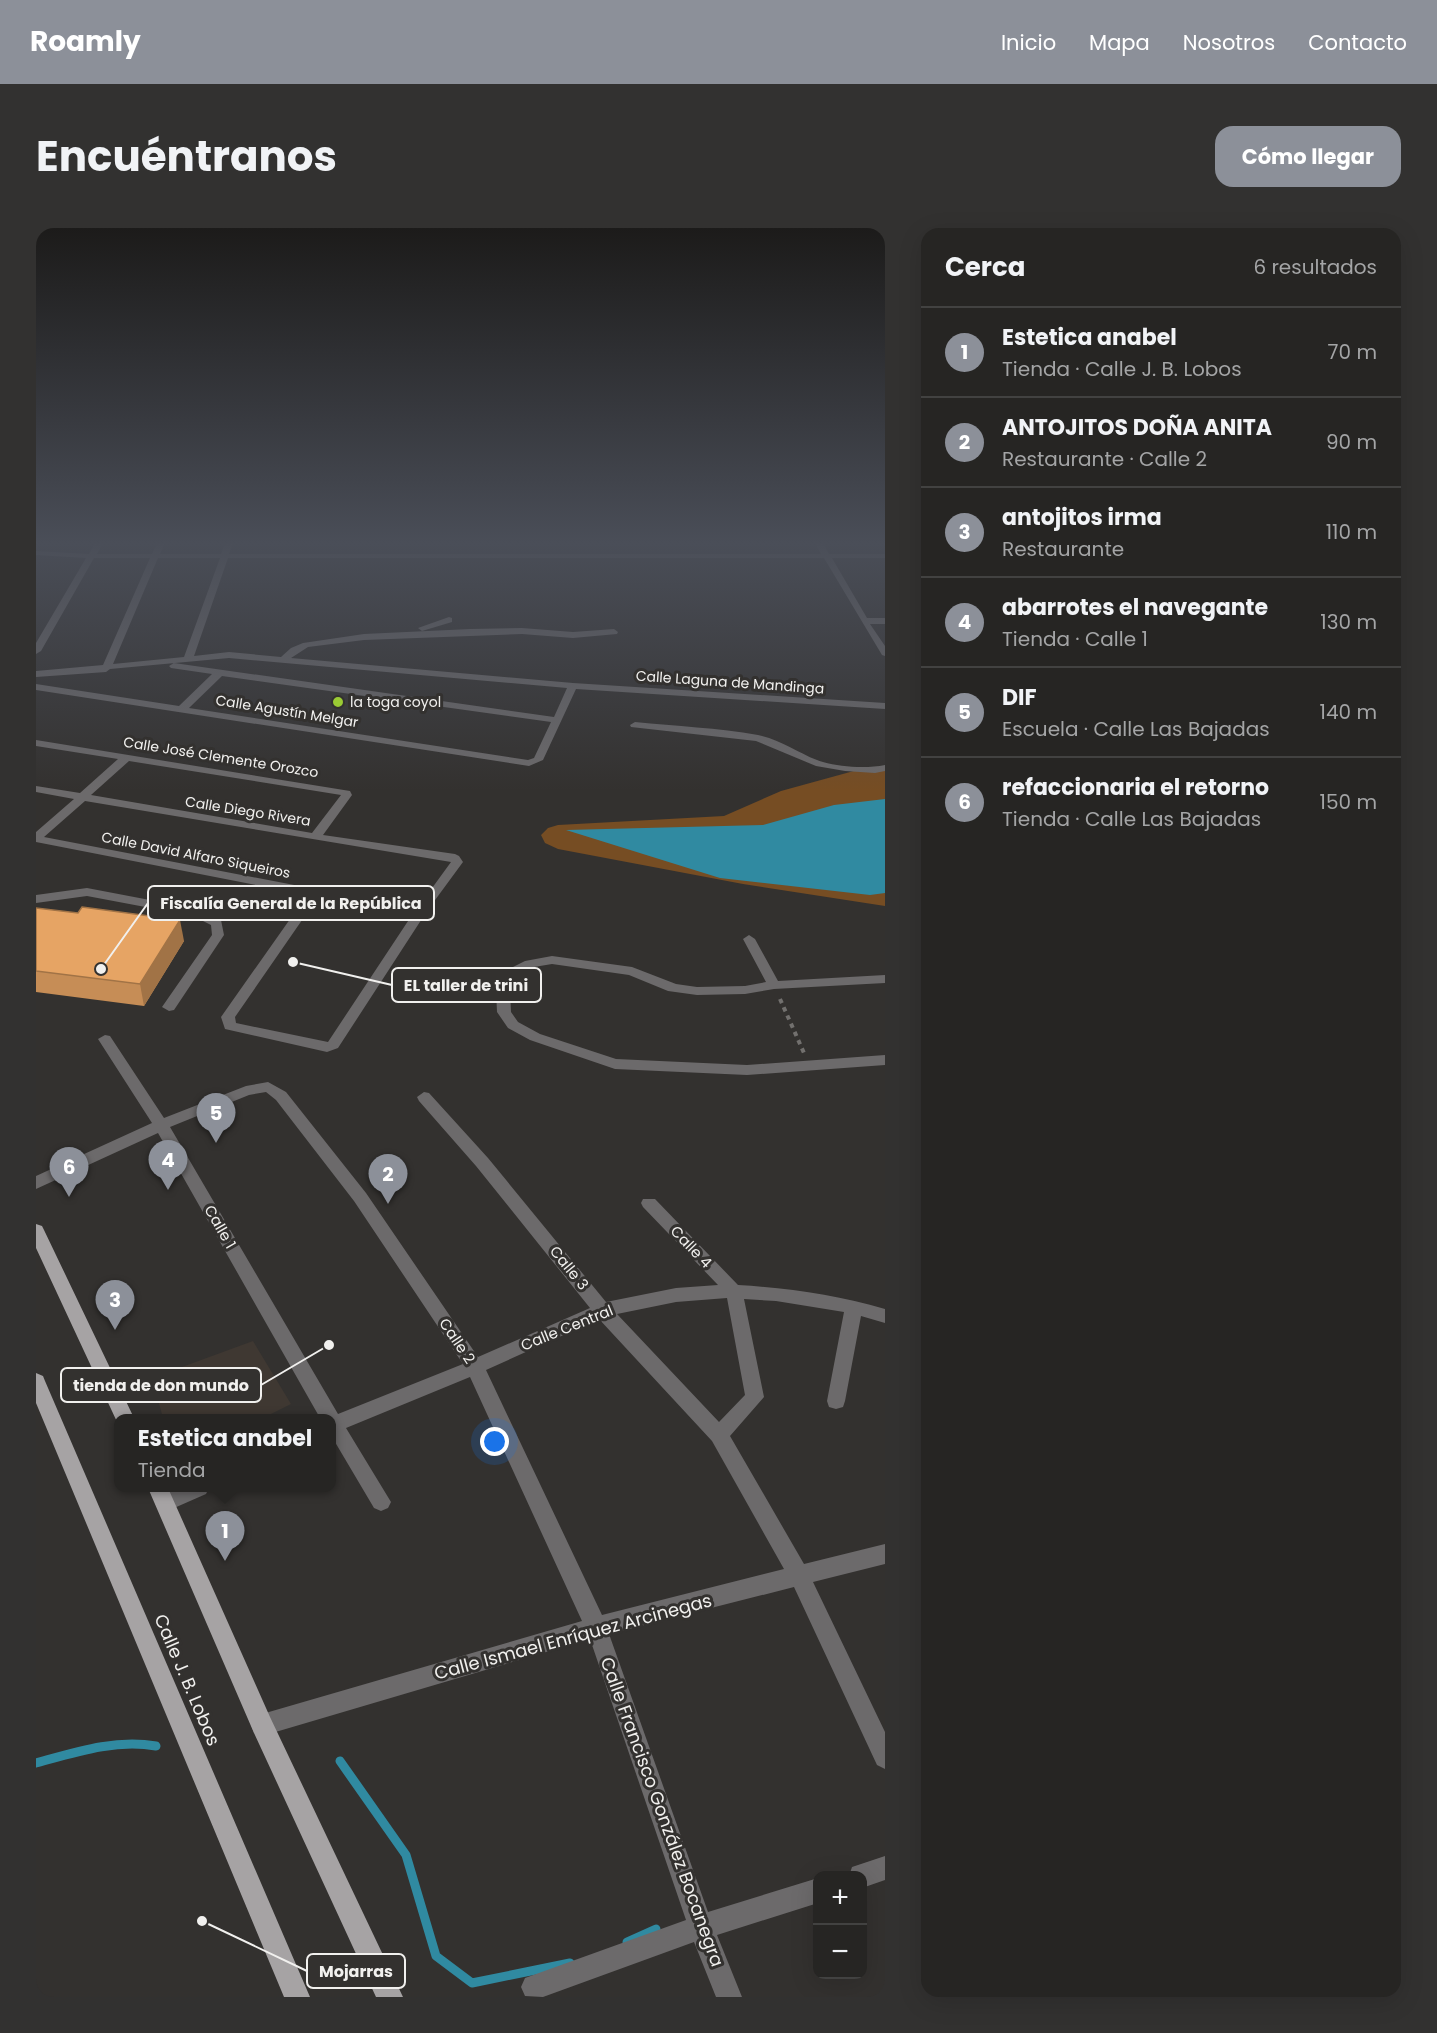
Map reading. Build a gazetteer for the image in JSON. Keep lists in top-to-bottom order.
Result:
{
  "streets": {
    "main road": ["Calle J. B. Lobos"],
    "street": [
      "Calle Laguna de Mandinga",
      "Calle Agustín Melgar",
      "Calle José Clemente Orozco",
      "Calle Diego Rivera",
      "Calle David Alfaro Siqueiros",
      "Calle 1",
      "Calle 4",
      "Calle 3",
      "Calle Central",
      "Calle 2",
      "Calle Ismael Enríquez Arcinegas",
      "Calle Francisco González Bocanegra"
    ]
  },
  "crossings": [
    ["Calle José Clemente Orozco", "Calle Diego Rivera"],
    ["Calle Diego Rivera", "Calle David Alfaro Siqueiros"],
    ["Calle 1", "Calle 2"],
    ["Calle 4", "Calle Central"],
    ["Calle 3", "Calle Central"],
    ["Calle 3", "Calle Ismael Enríquez Arcinegas"],
    ["Calle Central", "Calle 2"],
    ["Calle 2", "Calle Ismael Enríquez Arcinegas"],
    ["Calle 2", "Calle Francisco González Bocanegra"],
    ["Calle Ismael Enríquez Arcinegas", "Calle Francisco González Bocanegra"]
  ],
  "places": [
    "la toga coyol",
    "EL taller de trini",
    "Fiscalía General de la República",
    "tienda de don mundo",
    "Mojarras"
  ],
  "page": {
    "header": "Roamly",
    "nav": [
      "Inicio",
      "Mapa",
      "Nosotros",
      "Contacto"
    ],
    "title": "Encuéntranos",
    "buttons": "Cómo llegar",
    "heading": ["Cerca", "6 resultados"],
    "list": [
      {
        "mark": "1",
        "name": "Estetica anabel",
        "note": "Tienda · Calle J. B. Lobos",
        "value": "70 m"
      },
      {
        "mark": "2",
        "name": "ANTOJITOS DOÑA ANITA",
        "note": "Restaurante · Calle 2",
        "value": "90 m"
      },
      {
        "mark": "3",
        "name": "antojitos irma",
        "note": "Restaurante",
        "value": "110 m"
      },
      {
        "mark": "4",
        "name": "abarrotes el navegante",
        "note": "Tienda · Calle 1",
        "value": "130 m"
      },
      {
        "mark": "5",
        "name": "DIF",
        "note": "Escuela · Calle Las Bajadas",
        "value": "140 m"
      },
      {
        "mark": "6",
        "name": "refaccionaria el retorno",
        "note": "Tienda · Calle Las Bajadas",
        "value": "150 m"
      }
    ],
    "pins": [
      "5",
      "4",
      "6",
      "2",
      "3",
      "1"
    ],
    "popup": ["Estetica anabel", "Tienda"],
    "map_buttons": ["+", "−"]
  }
}
